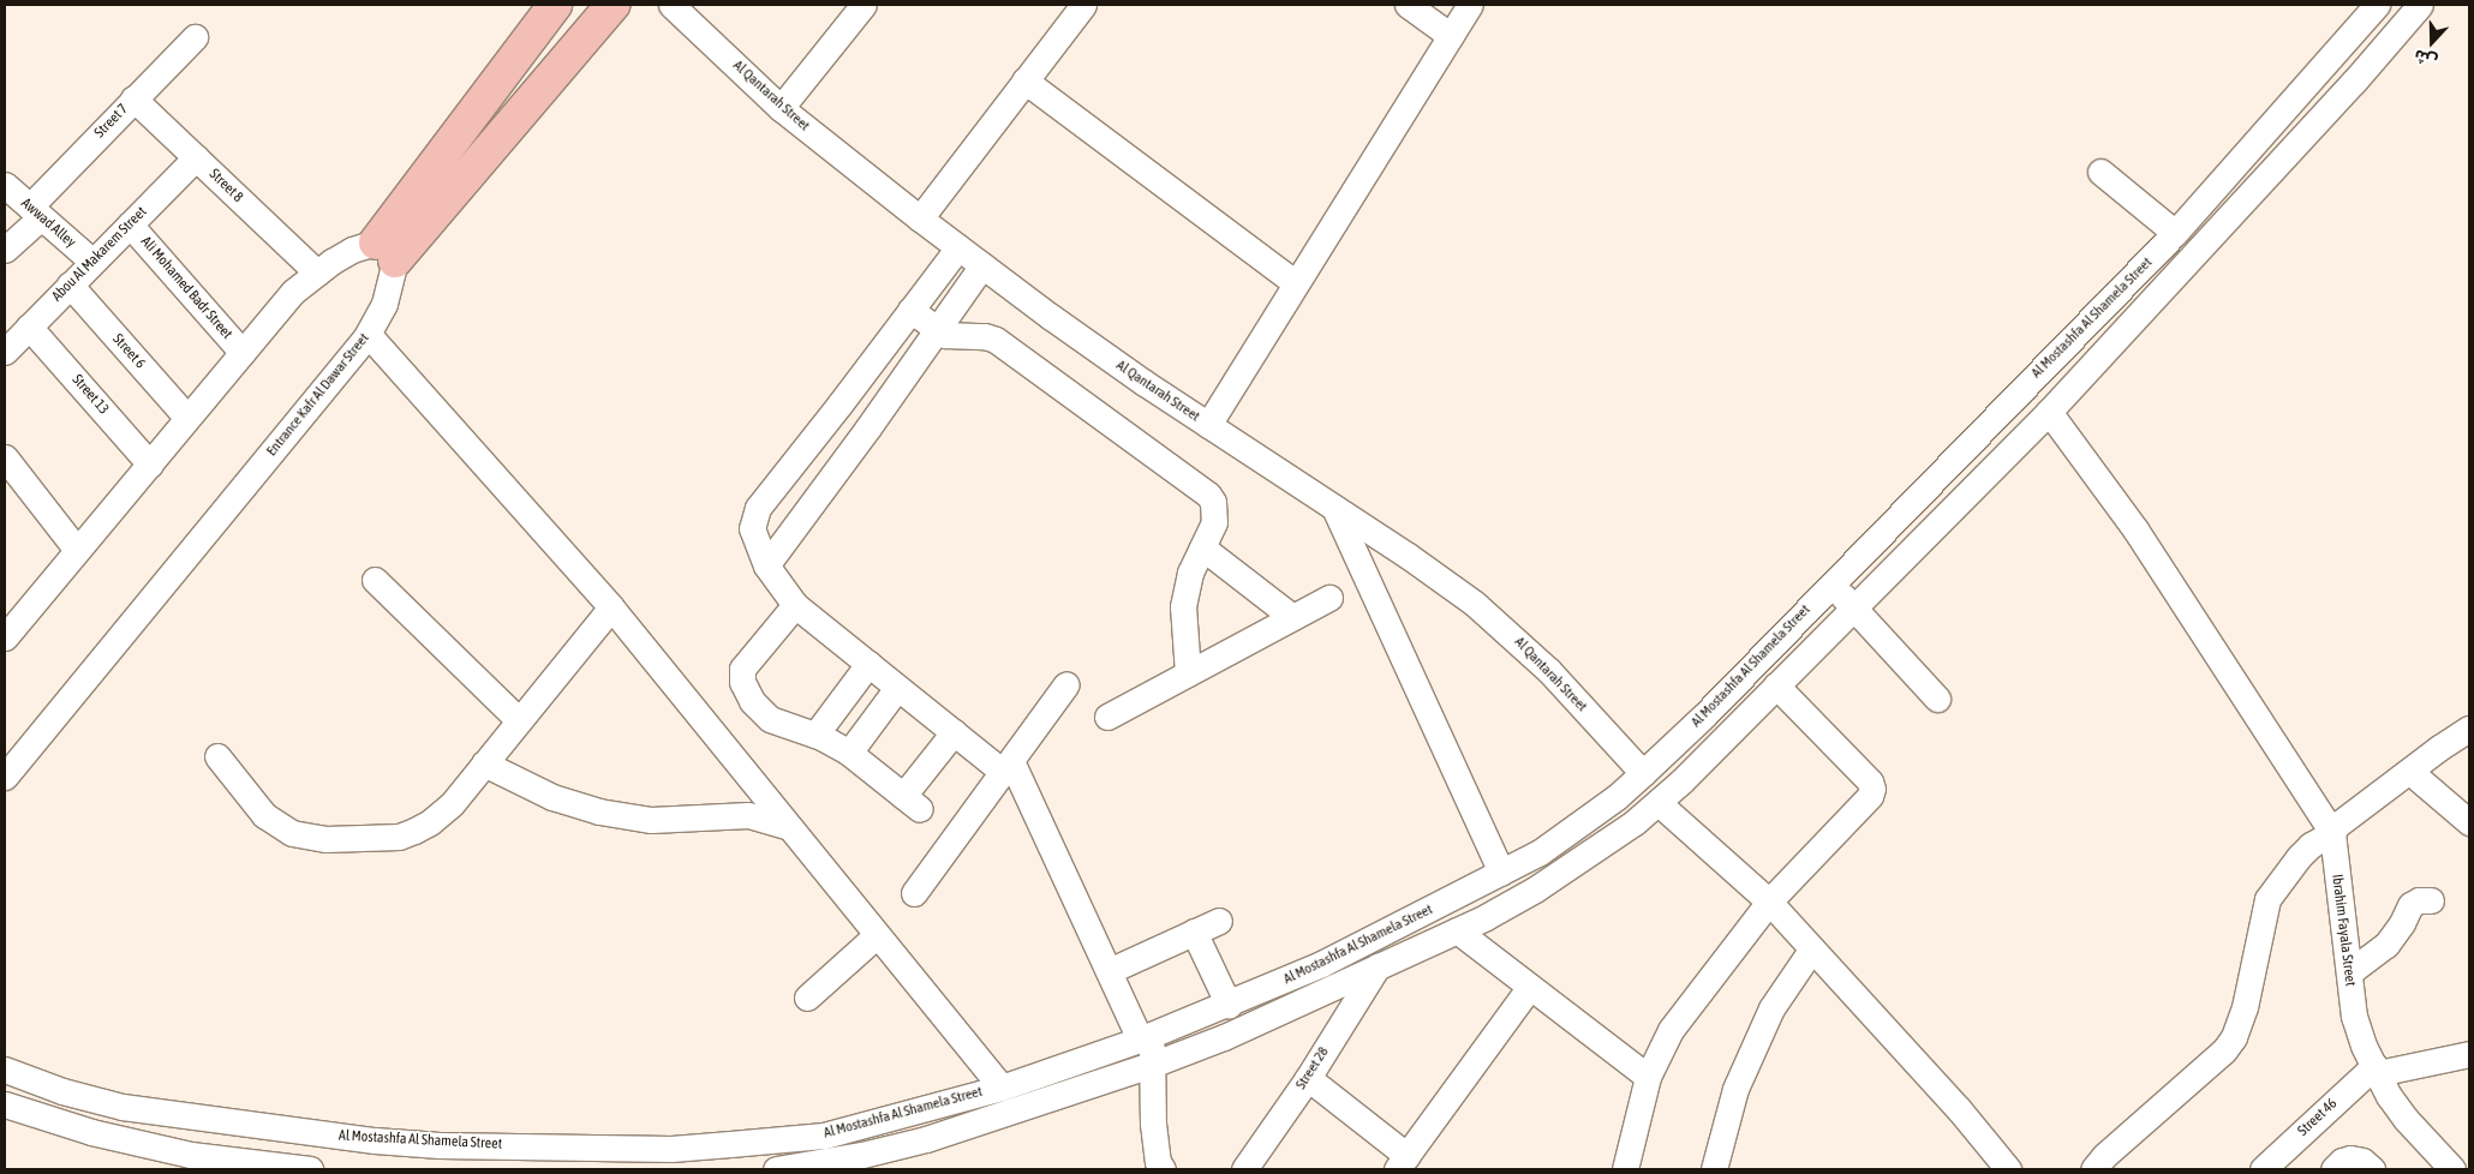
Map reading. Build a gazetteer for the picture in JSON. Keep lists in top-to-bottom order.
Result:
{
  "streets": {
    "main road": ["Entrance Kafr Al Dawar Street"],
    "street": [
      "Al Qantarah Street",
      "Street 7",
      "Street 8",
      "Awwad Alley",
      "Abou Al Makarem Street",
      "Ali Mohamed Badr Street",
      "Al Mostashfa Al Shamela Street",
      "Street 6",
      "Street 13",
      "Ibrahim Fayala Street",
      "Street 28",
      "Street 46"
    ]
  },
  "crossings": [
    ["Al Qantarah Street", "Al Mostashfa Al Shamela Street"],
    ["Street 7", "Street 8"],
    ["Street 7", "Awwad Alley"],
    ["Street 8", "Abou Al Makarem Street"],
    ["Awwad Alley", "Abou Al Makarem Street"],
    ["Abou Al Makarem Street", "Ali Mohamed Badr Street"],
    ["Abou Al Makarem Street", "Street 6"],
    ["Abou Al Makarem Street", "Street 13"],
    ["Al Mostashfa Al Shamela Street", "Street 28"],
    ["Ibrahim Fayala Street", "Street 46"]
  ],
  "north": "bottom"
}
